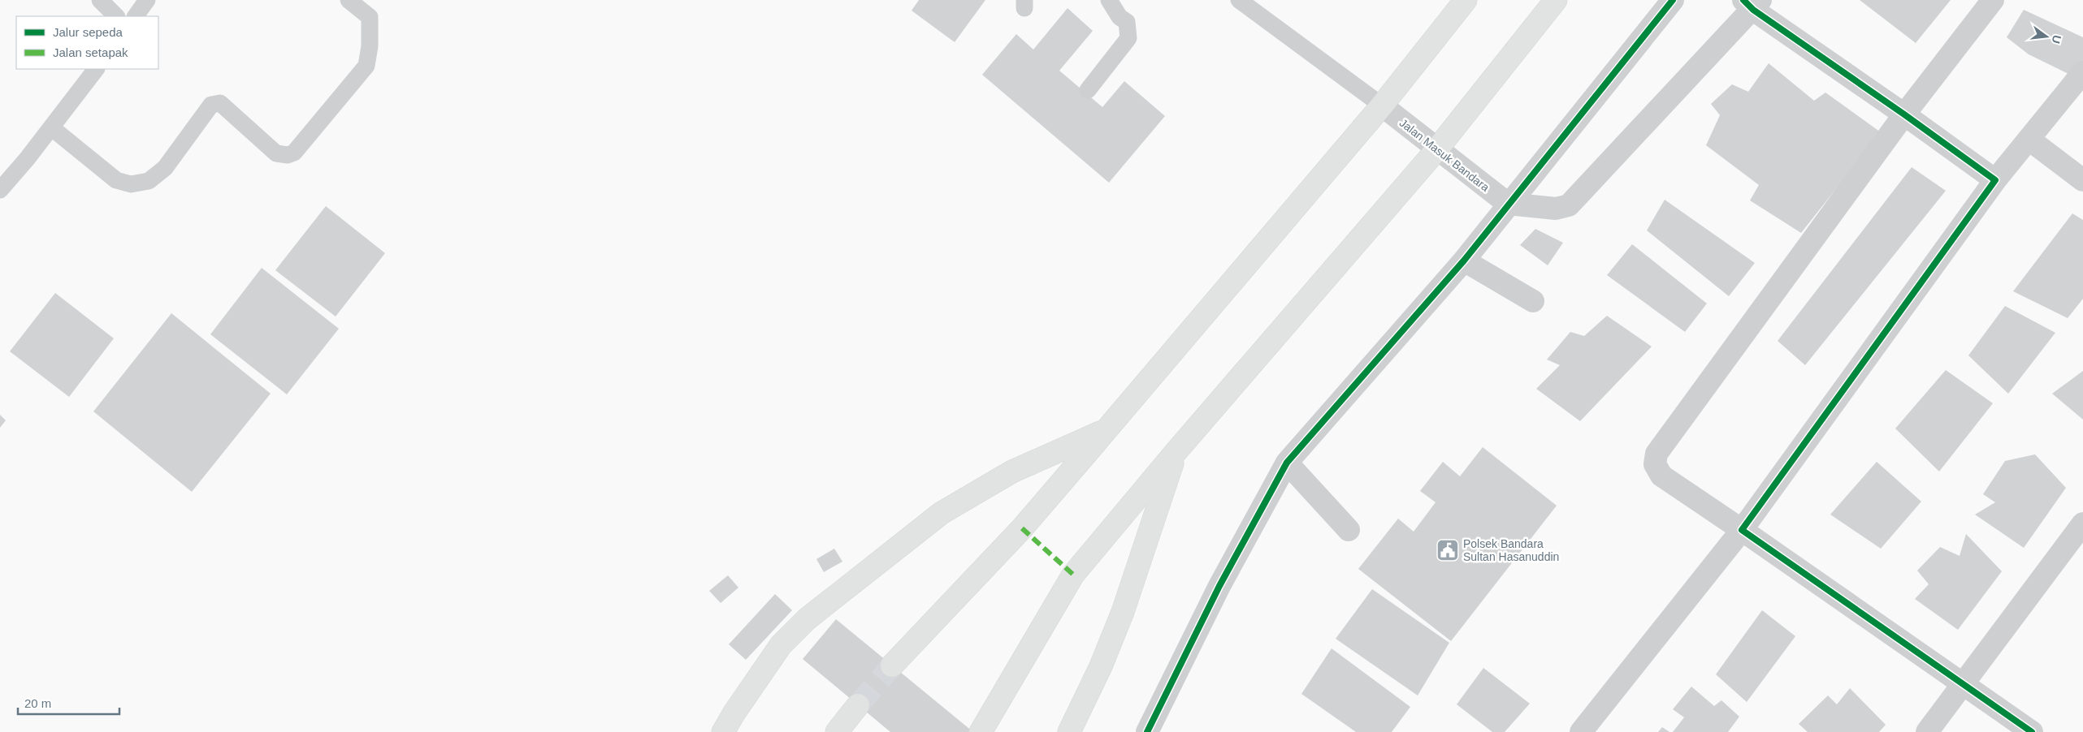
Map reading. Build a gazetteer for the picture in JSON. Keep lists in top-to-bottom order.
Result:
{
  "streets": {
    "street": ["Jalan Masuk Bandara"]
  },
  "places": {
    "public building": ["Polsek Bandara Sultan Hasanuddin"]
  },
  "legend": ["Jalur sepeda", "Jalan setapak"],
  "scale_bar": "20 m",
  "north": "right"
}
